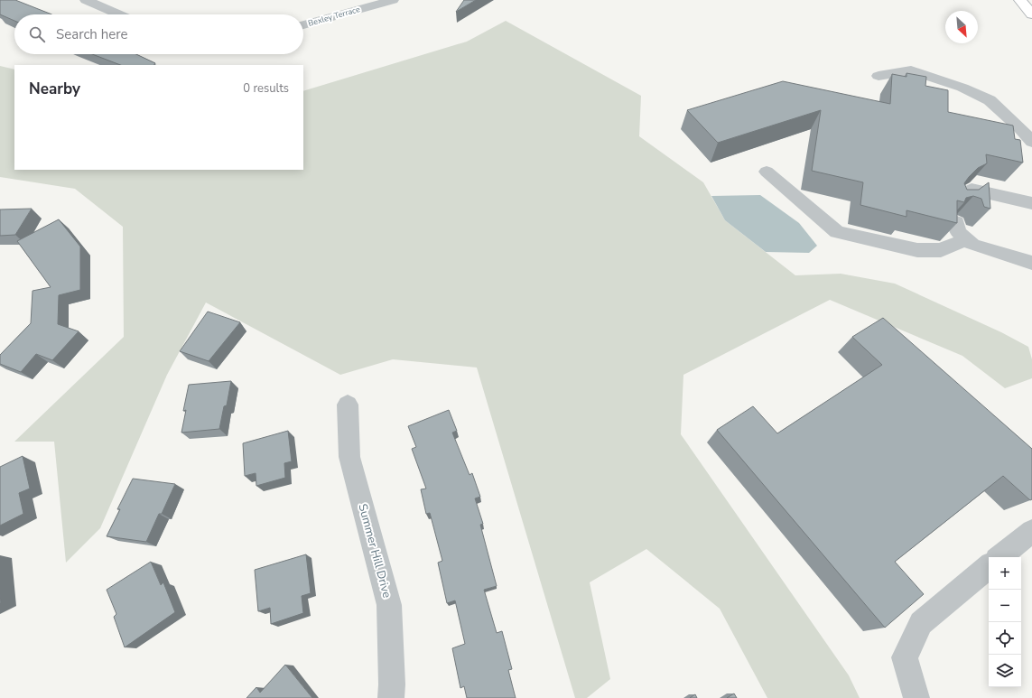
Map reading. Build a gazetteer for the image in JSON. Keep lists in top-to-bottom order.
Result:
{
  "streets": {
    "street": ["Bexley Terrace", "Summer Hill Drive"]
  },
  "north": "bottom right",
  "page": {
    "search": "Search here",
    "heading": ["Nearby", "0 results"],
    "map_buttons": ["+", "−"]
  }
}
